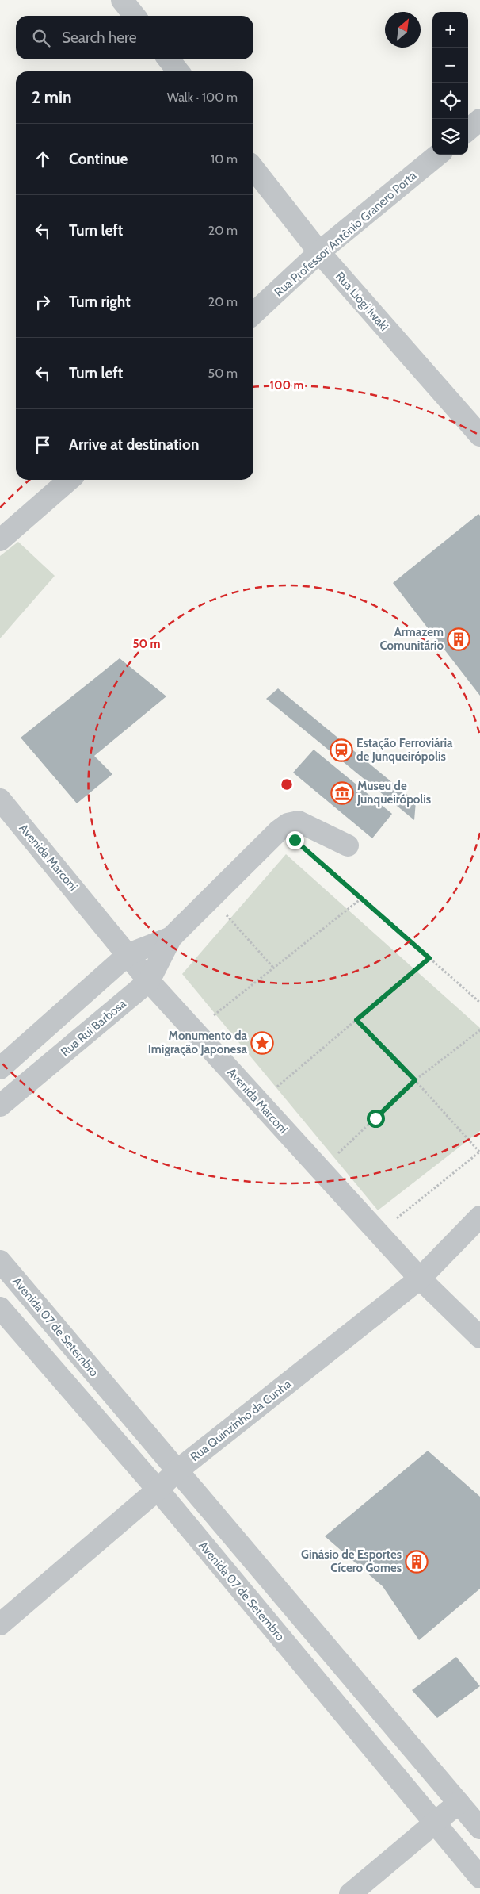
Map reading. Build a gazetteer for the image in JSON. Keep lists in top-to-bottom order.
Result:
{
  "streets": {
    "street": [
      "Rua Professor Antônio Granero Porta",
      "Rua Liogi Iwaki",
      "Avenida Marconi",
      "Rua Rui Barbosa",
      "Avenida 07 de Setembro",
      "Rua Quinzinho da Cunha"
    ]
  },
  "crossings": [
    ["Rua Professor Antônio Granero Porta", "Rua Liogi Iwaki"],
    ["Avenida Marconi", "Rua Rui Barbosa"],
    ["Avenida Marconi", "Rua Quinzinho da Cunha"],
    ["Avenida 07 de Setembro", "Rua Quinzinho da Cunha"]
  ],
  "places": {
    "building": ["Armazem Comunitário", "Ginásio de Esportes Cícero Gomes"],
    "station": ["Estação Ferroviária de Junqueirópolis"],
    "museum": ["Museu de Junqueirópolis"],
    "place": ["Monumento da Imigração Japonesa"]
  },
  "north": "top right",
  "page": {
    "map_buttons": ["+", "−"],
    "search": "Search here",
    "heading": ["2 min", "Walk · 100 m"],
    "list": [
      ["Continue", "10 m"],
      ["Turn left", "20 m"],
      ["Turn right", "20 m"],
      ["Turn left", "50 m"],
      "Arrive at destination"
    ]
  },
  "rings": ["100 m", "50 m"]
}
